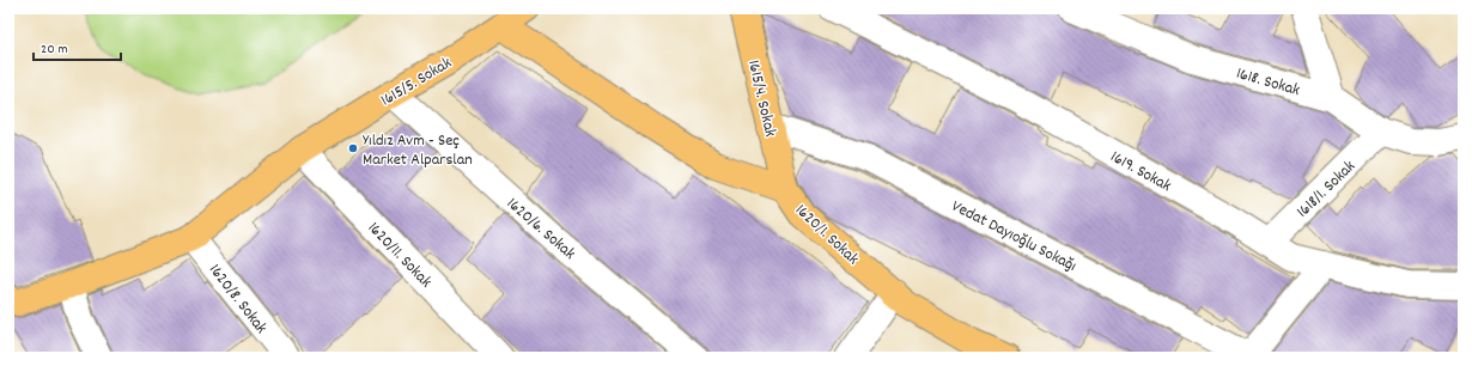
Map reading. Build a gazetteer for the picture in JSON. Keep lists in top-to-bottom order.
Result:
{
  "streets": {
    "main road": ["1615/5. Sokak", "1615/4. Sokak", "1620/1. Sokak"],
    "street": [
      "1618. Sokak",
      "1619. Sokak",
      "1618/1. Sokak",
      "1620/6. Sokak",
      "Vedat Dayıoğlu Sokağı",
      "1620/11. Sokak",
      "1620/8. Sokak"
    ]
  },
  "crossings": [
    ["1615/5. Sokak", "1620/6. Sokak"],
    ["1615/5. Sokak", "1620/1. Sokak"],
    ["1615/5. Sokak", "1620/11. Sokak"],
    ["1615/5. Sokak", "1620/8. Sokak"],
    ["1618. Sokak", "1618/1. Sokak"],
    ["1615/4. Sokak", "1620/1. Sokak"],
    ["1615/4. Sokak", "Vedat Dayıoğlu Sokağı"],
    ["1619. Sokak", "1618/1. Sokak"]
  ],
  "places": ["Yıldız Avm - Seç Market Alparslan"],
  "scale_bar": "20 m"
}
